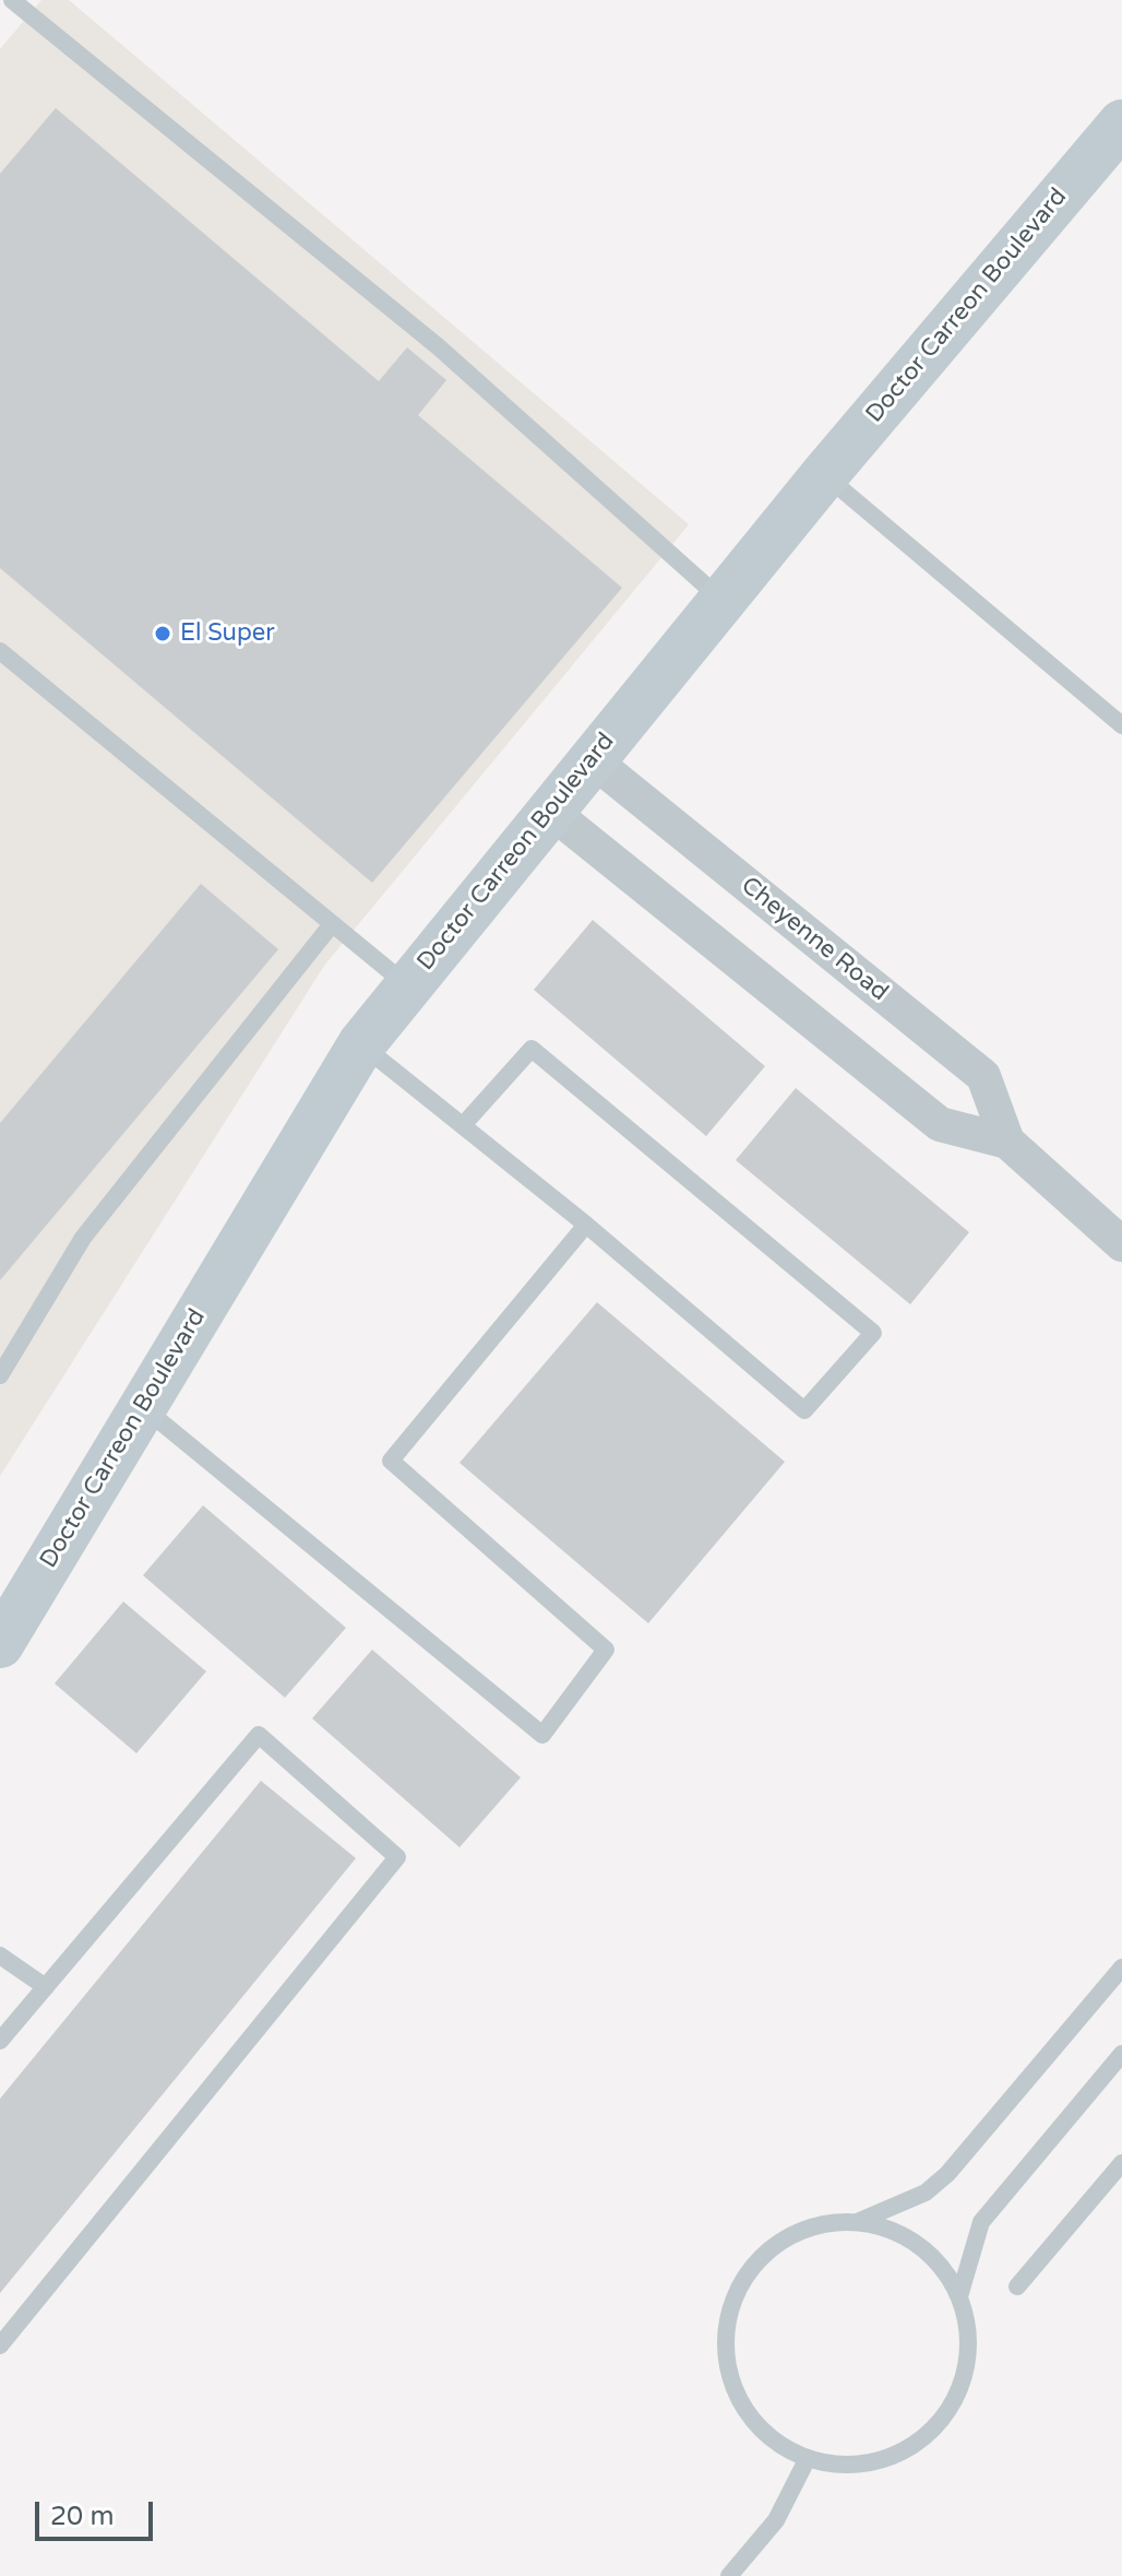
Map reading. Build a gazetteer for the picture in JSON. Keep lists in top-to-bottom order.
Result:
{
  "streets": {
    "main road": ["Doctor Carreon Boulevard"],
    "street": ["Cheyenne Road"]
  },
  "crossings": [
    ["Doctor Carreon Boulevard", "Cheyenne Road"]
  ],
  "places": ["El Super"],
  "scale_bar": "20 m"
}
